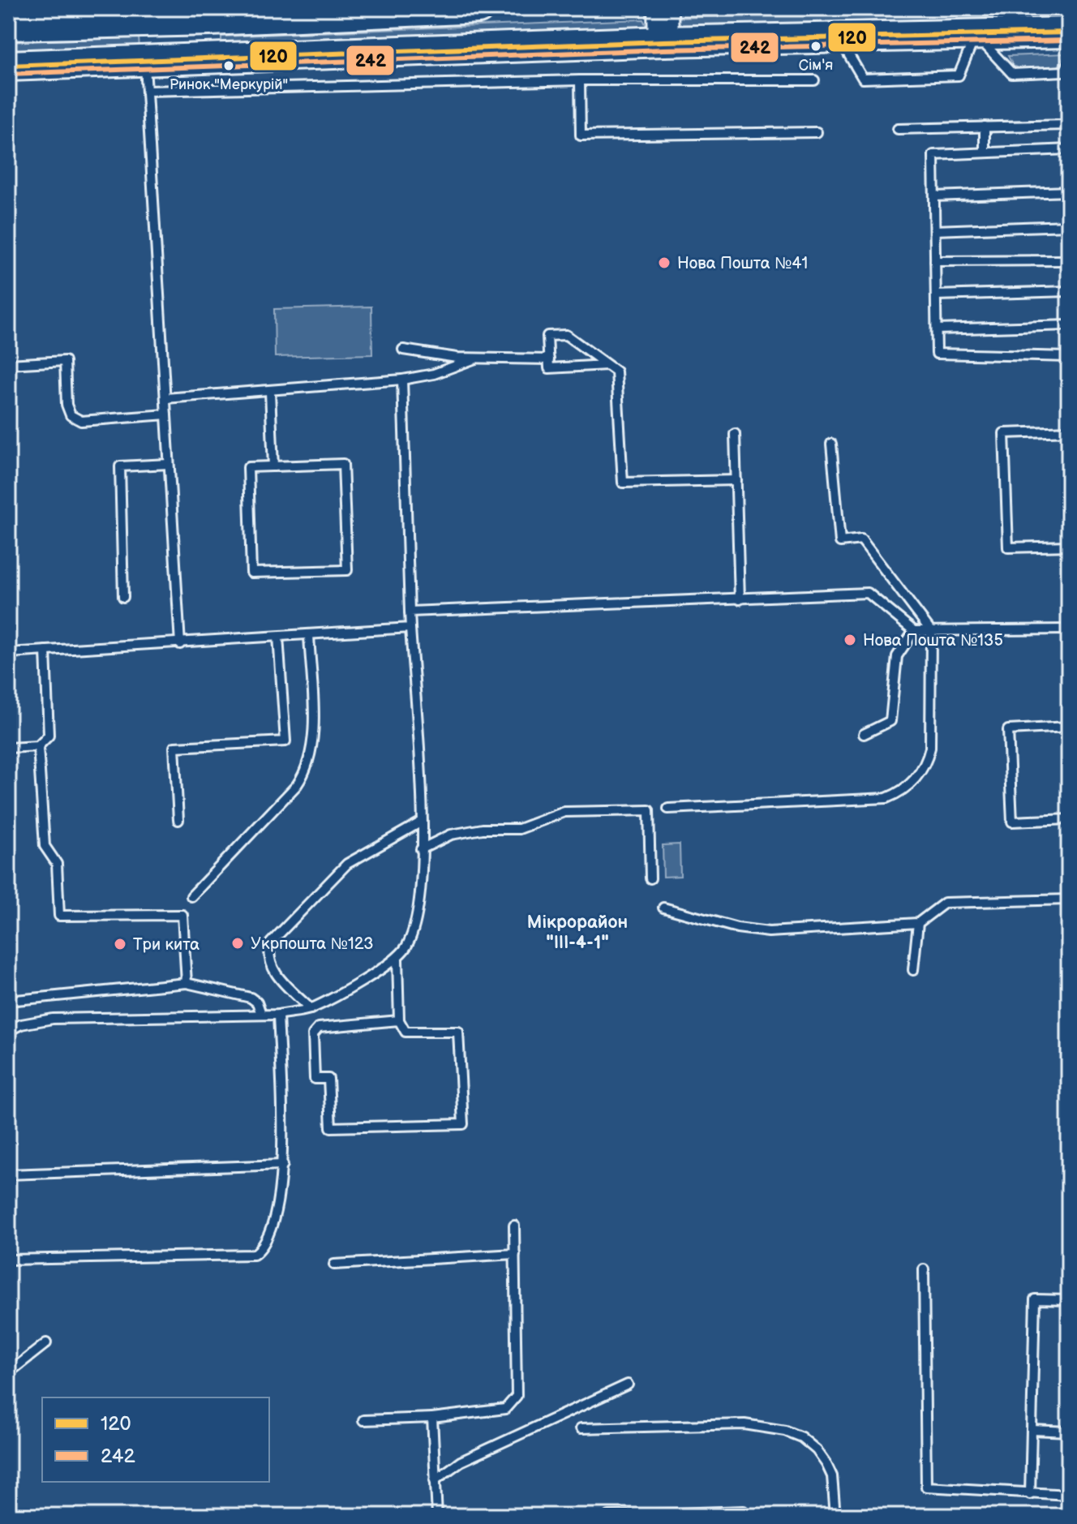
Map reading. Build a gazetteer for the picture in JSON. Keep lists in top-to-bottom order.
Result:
{
  "districts": ["Мікрорайон \"ІІІ-4-1\""],
  "places": [
    "Сім'я",
    "Ринок \"Меркурiй\"",
    "Нова Пошта №41",
    "Нова Пошта №135",
    "Укрпошта №123",
    "Три кита"
  ],
  "lines": ["transit line 120", "transit line 242"],
  "legend": ["120", "242"]
}
